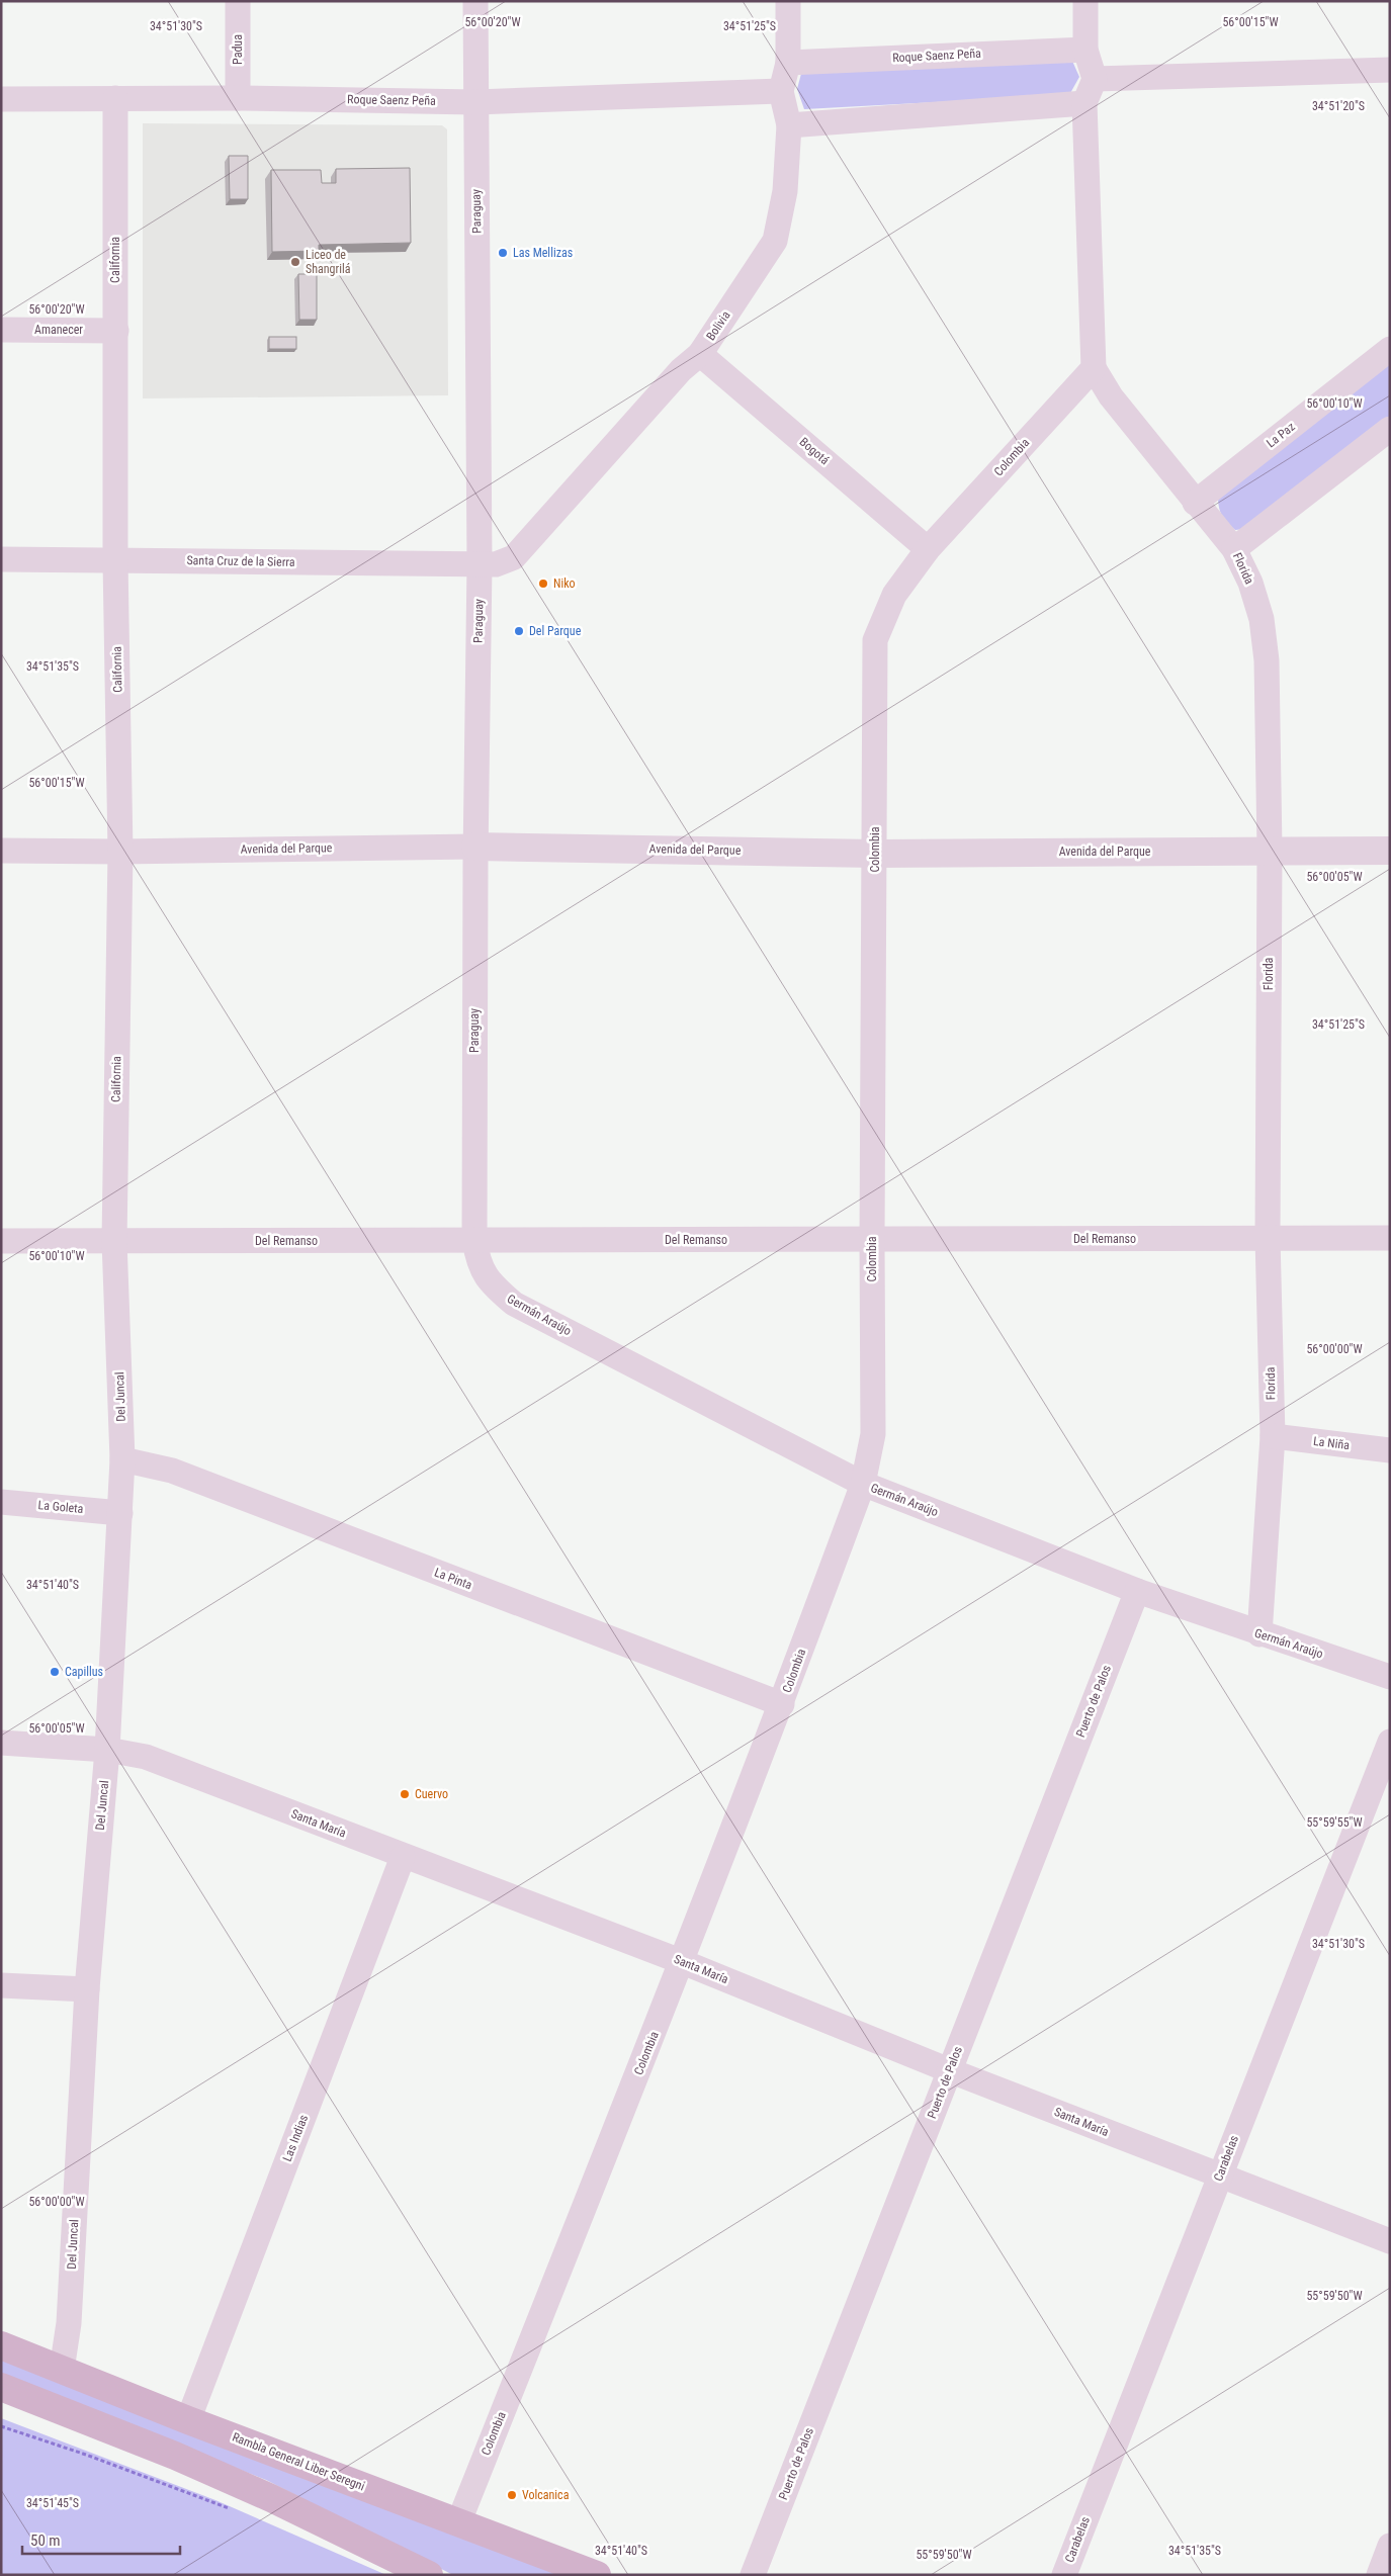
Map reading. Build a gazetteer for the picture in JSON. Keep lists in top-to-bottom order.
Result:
{
  "streets": {
    "main road": ["Rambla General Liber Seregni"],
    "street": [
      "Padua",
      "Roque Saenz Peña",
      "Paraguay",
      "California",
      "Bolivia",
      "Amanecer",
      "La Paz",
      "Bogotá",
      "Colombia",
      "Santa Cruz de la Sierra",
      "Florida",
      "Avenida del Parque",
      "Del Remanso",
      "Germán Araújo",
      "Del Juncal",
      "La Niña",
      "La Goleta",
      "La Pinta",
      "Puerto de Palos",
      "Santa María",
      "Las Indias",
      "Carabelas"
    ]
  },
  "crossings": [
    ["Padua", "Roque Saenz Peña"],
    ["Roque Saenz Peña", "Paraguay"],
    ["Roque Saenz Peña", "California"],
    ["Roque Saenz Peña", "Bolivia"],
    ["Paraguay", "Bolivia"],
    ["Paraguay", "Santa Cruz de la Sierra"],
    ["Paraguay", "Avenida del Parque"],
    ["Paraguay", "Del Remanso"],
    ["Paraguay", "Germán Araújo"],
    ["California", "Amanecer"],
    ["California", "Santa Cruz de la Sierra"],
    ["California", "Avenida del Parque"],
    ["California", "Del Remanso"],
    ["California", "Del Juncal"],
    ["Bolivia", "Bogotá"],
    ["Bolivia", "Santa Cruz de la Sierra"],
    ["La Paz", "Florida"],
    ["Bogotá", "Colombia"],
    ["Colombia", "Florida"],
    ["Colombia", "Avenida del Parque"],
    ["Colombia", "Del Remanso"],
    ["Colombia", "Germán Araújo"],
    ["Colombia", "La Pinta"],
    ["Colombia", "Santa María"],
    ["Colombia", "Rambla General Liber Seregni"],
    ["Florida", "Avenida del Parque"],
    ["Florida", "Del Remanso"],
    ["Florida", "Germán Araújo"],
    ["Florida", "La Niña"],
    ["Del Remanso", "Germán Araújo"],
    ["Del Remanso", "Del Juncal"],
    ["Germán Araújo", "Puerto de Palos"],
    ["Del Juncal", "La Goleta"],
    ["Del Juncal", "La Pinta"],
    ["Del Juncal", "Santa María"],
    ["Del Juncal", "Rambla General Liber Seregni"],
    ["Puerto de Palos", "Santa María"],
    ["Santa María", "Las Indias"],
    ["Santa María", "Carabelas"],
    ["Las Indias", "Rambla General Liber Seregni"]
  ],
  "places": [
    "Las Mellizas",
    "Liceo de Shangrilá",
    "Niko",
    "Del Parque",
    "Capillus",
    "Cuervo",
    "Volcanica"
  ],
  "scale_bar": "50 m",
  "coordinates": [
    "56°00'20\"W",
    "56°00'15\"W",
    "34°51'30\"S",
    "34°51'25\"S",
    "34°51'20\"S",
    "56°00'10\"W",
    "34°51'35\"S",
    "56°00'05\"W",
    "56°00'00\"W",
    "34°51'40\"S",
    "55°59'55\"W",
    "55°59'50\"W",
    "34°51'45\"S"
  ]
}
